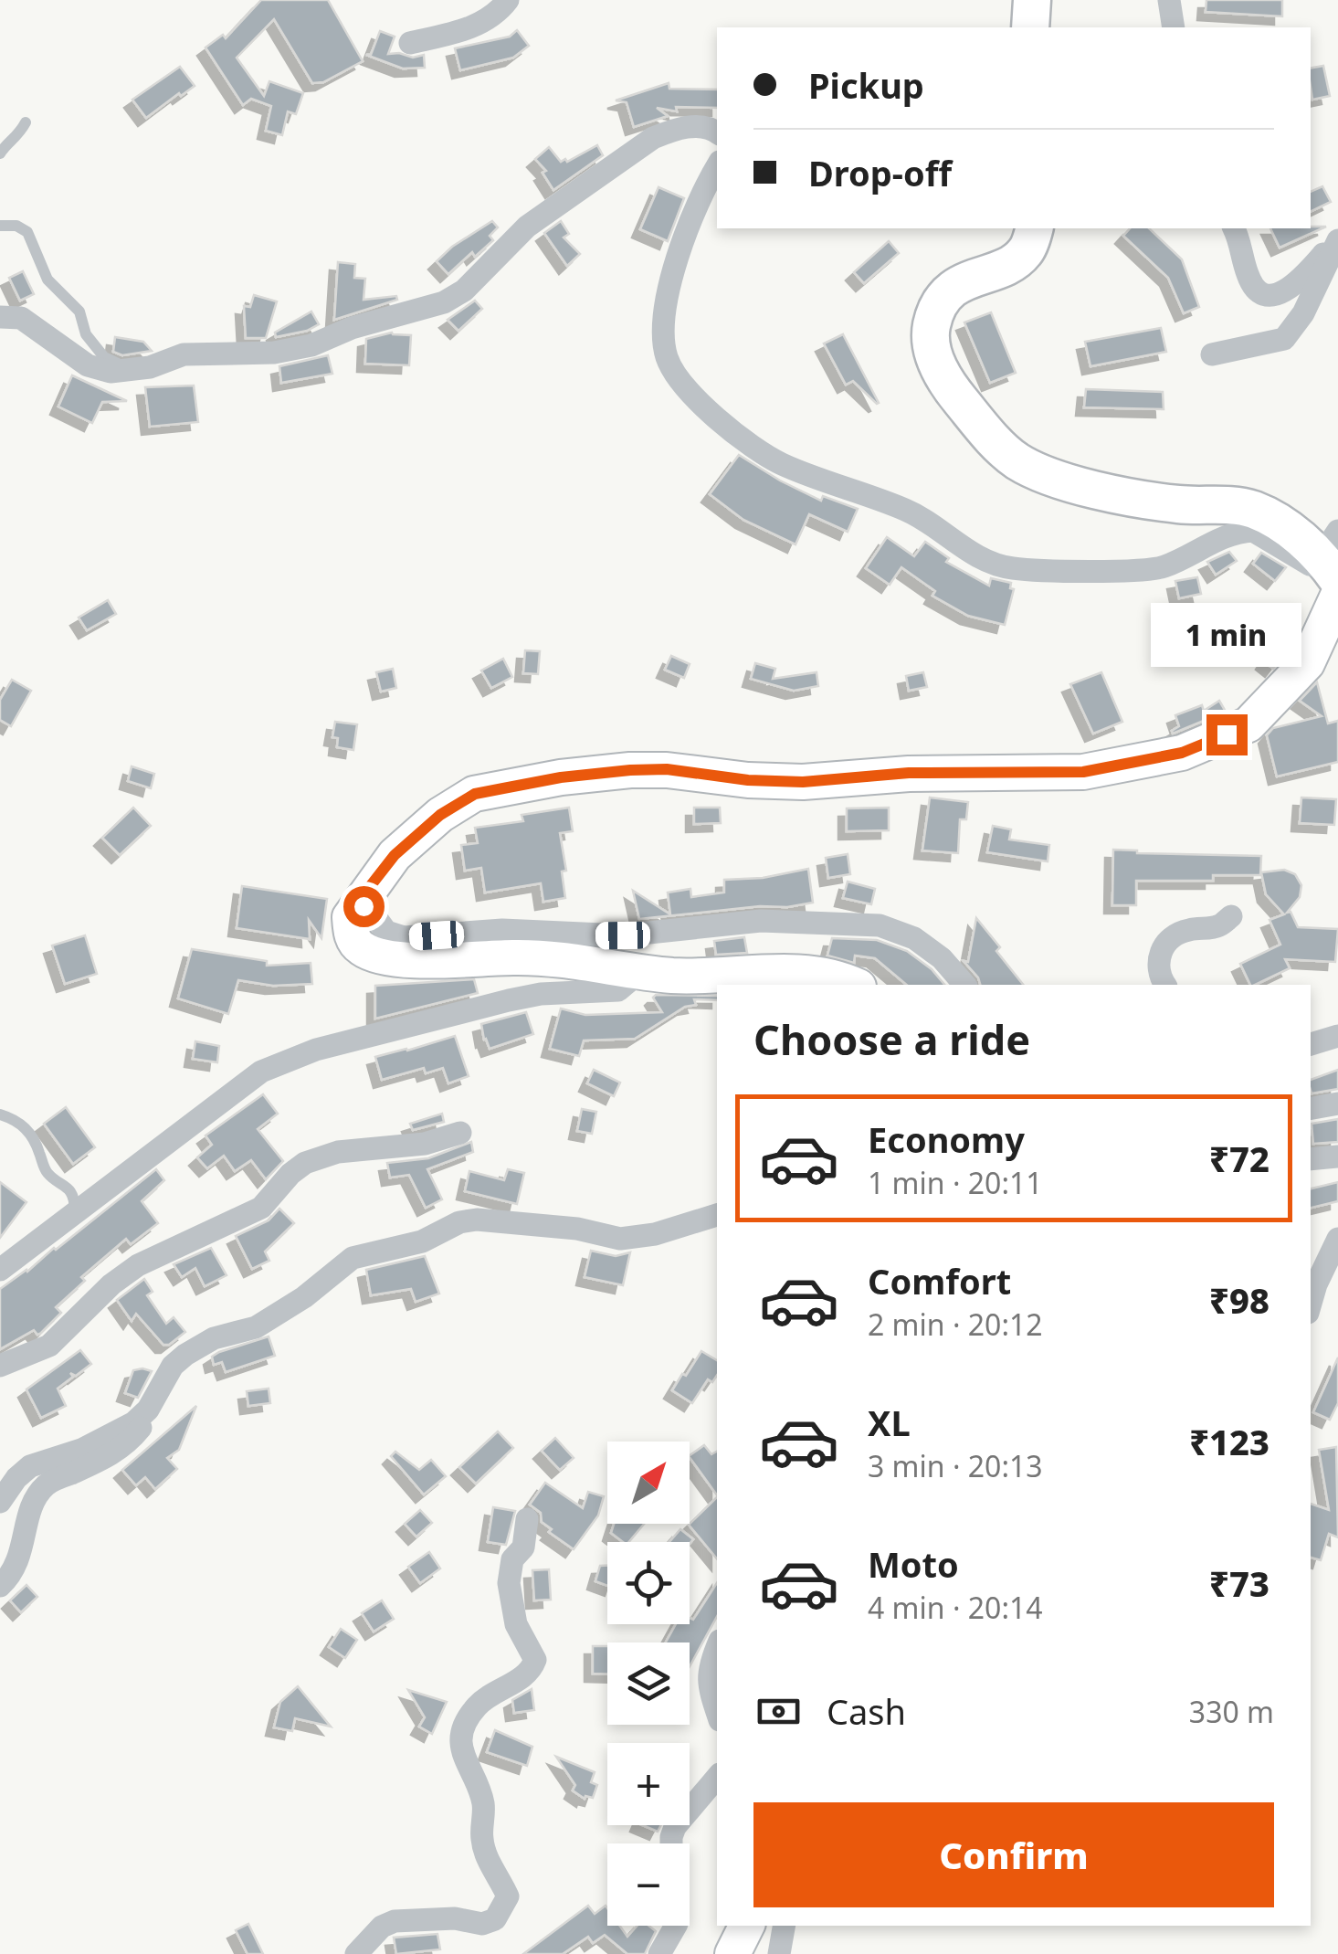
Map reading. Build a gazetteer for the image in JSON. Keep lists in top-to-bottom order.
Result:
{
  "north": "top right",
  "page": {
    "banner": ["Pickup", "Drop-off"],
    "bubble": "1 min",
    "heading": "Choose a ride",
    "list": [
      {
        "name": "Economy",
        "note": "1 min · 20:11",
        "value": "₹72"
      },
      {
        "name": "Comfort",
        "note": "2 min · 20:12",
        "value": "₹98"
      },
      {
        "name": "XL",
        "note": "3 min · 20:13",
        "value": "₹123"
      },
      {
        "name": "Moto",
        "note": "4 min · 20:14",
        "value": "₹73"
      }
    ],
    "map_buttons": ["+", "−"],
    "pay": ["Cash", "330 m"],
    "buttons": "Confirm"
  }
}
